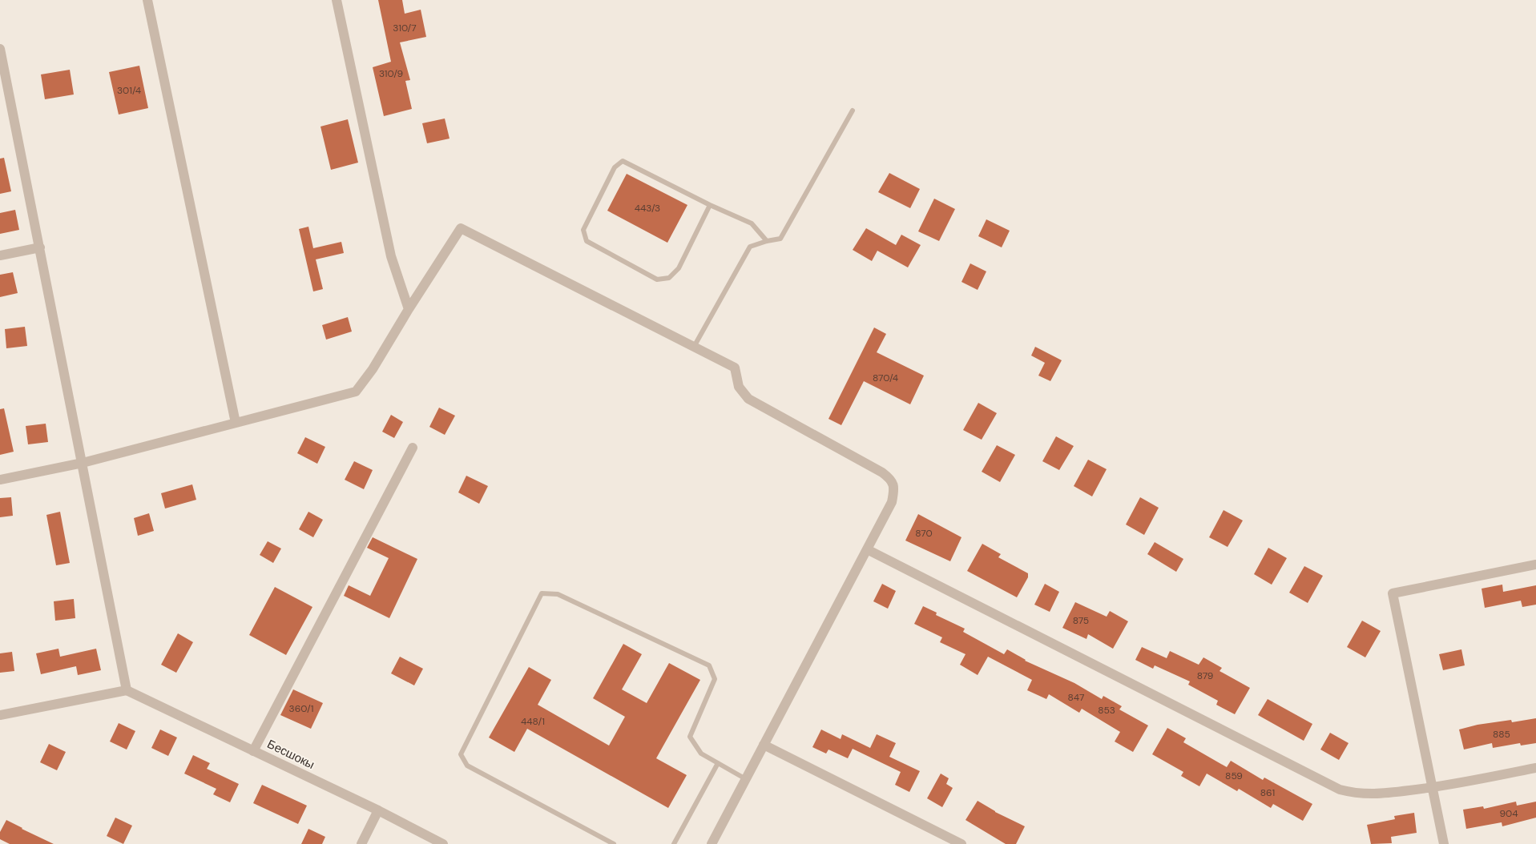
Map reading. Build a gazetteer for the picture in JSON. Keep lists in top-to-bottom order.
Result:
{
  "streets": {
    "street": ["Бесшокы"]
  },
  "house_numbers": [
    "310/7",
    "310/9",
    "301/4",
    "443/3",
    "870/4",
    "870",
    "875",
    "879",
    "847",
    "360/1",
    "853",
    "448/1",
    "885",
    "859",
    "861",
    "904"
  ]
}
